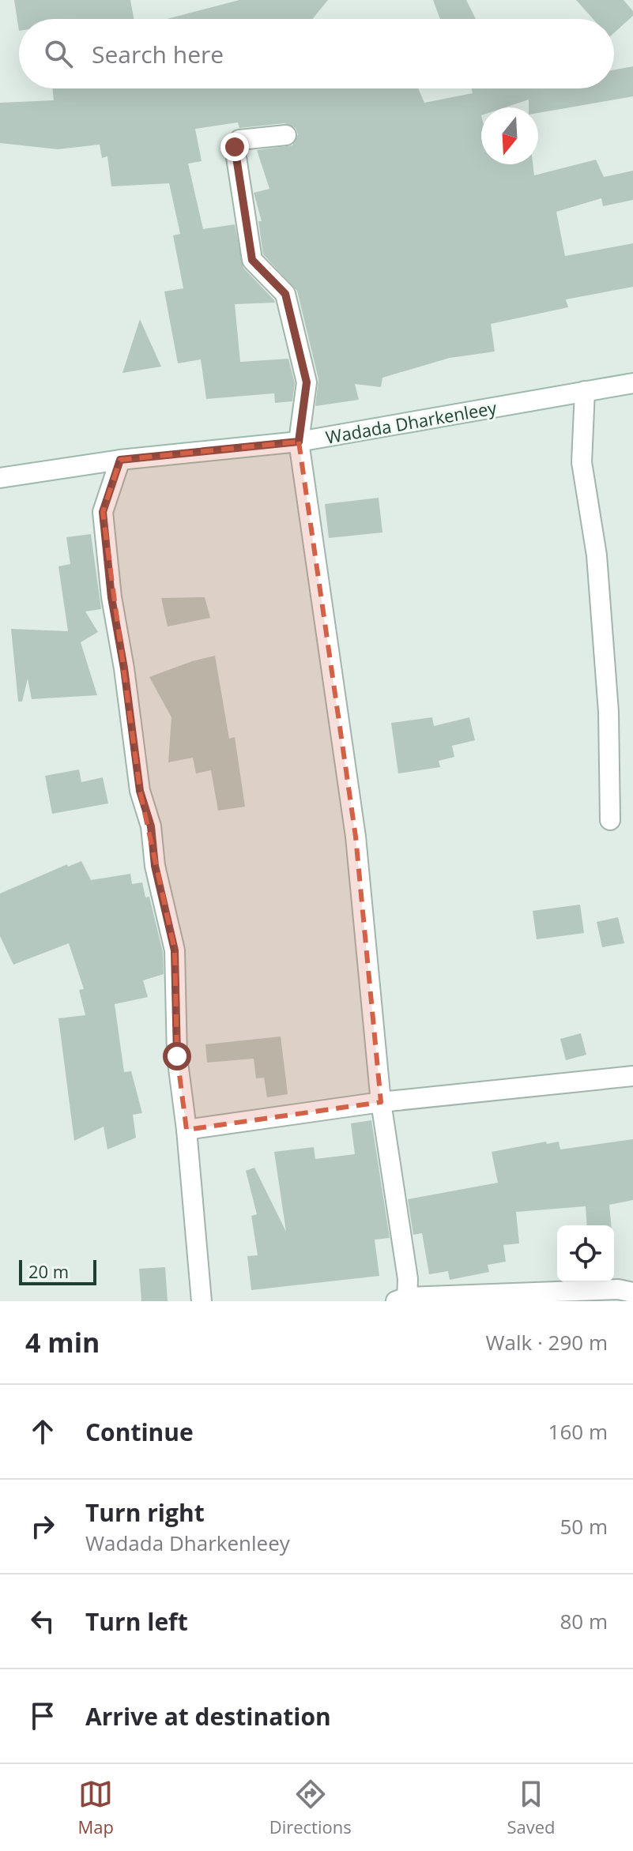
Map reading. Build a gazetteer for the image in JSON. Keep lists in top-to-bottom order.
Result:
{
  "streets": {
    "street": ["Wadada Dharkenleey"]
  },
  "scale_bar": "20 m",
  "north": "bottom",
  "page": {
    "search": "Search here",
    "scale": "20 m",
    "heading": ["4 min", "Walk · 290 m"],
    "list": [
      ["Continue", "160 m"],
      ["Turn right", "Wadada Dharkenleey", "50 m"],
      ["Turn left", "80 m"],
      "Arrive at destination"
    ],
    "nav": ["Map", "Directions", "Saved"]
  }
}
